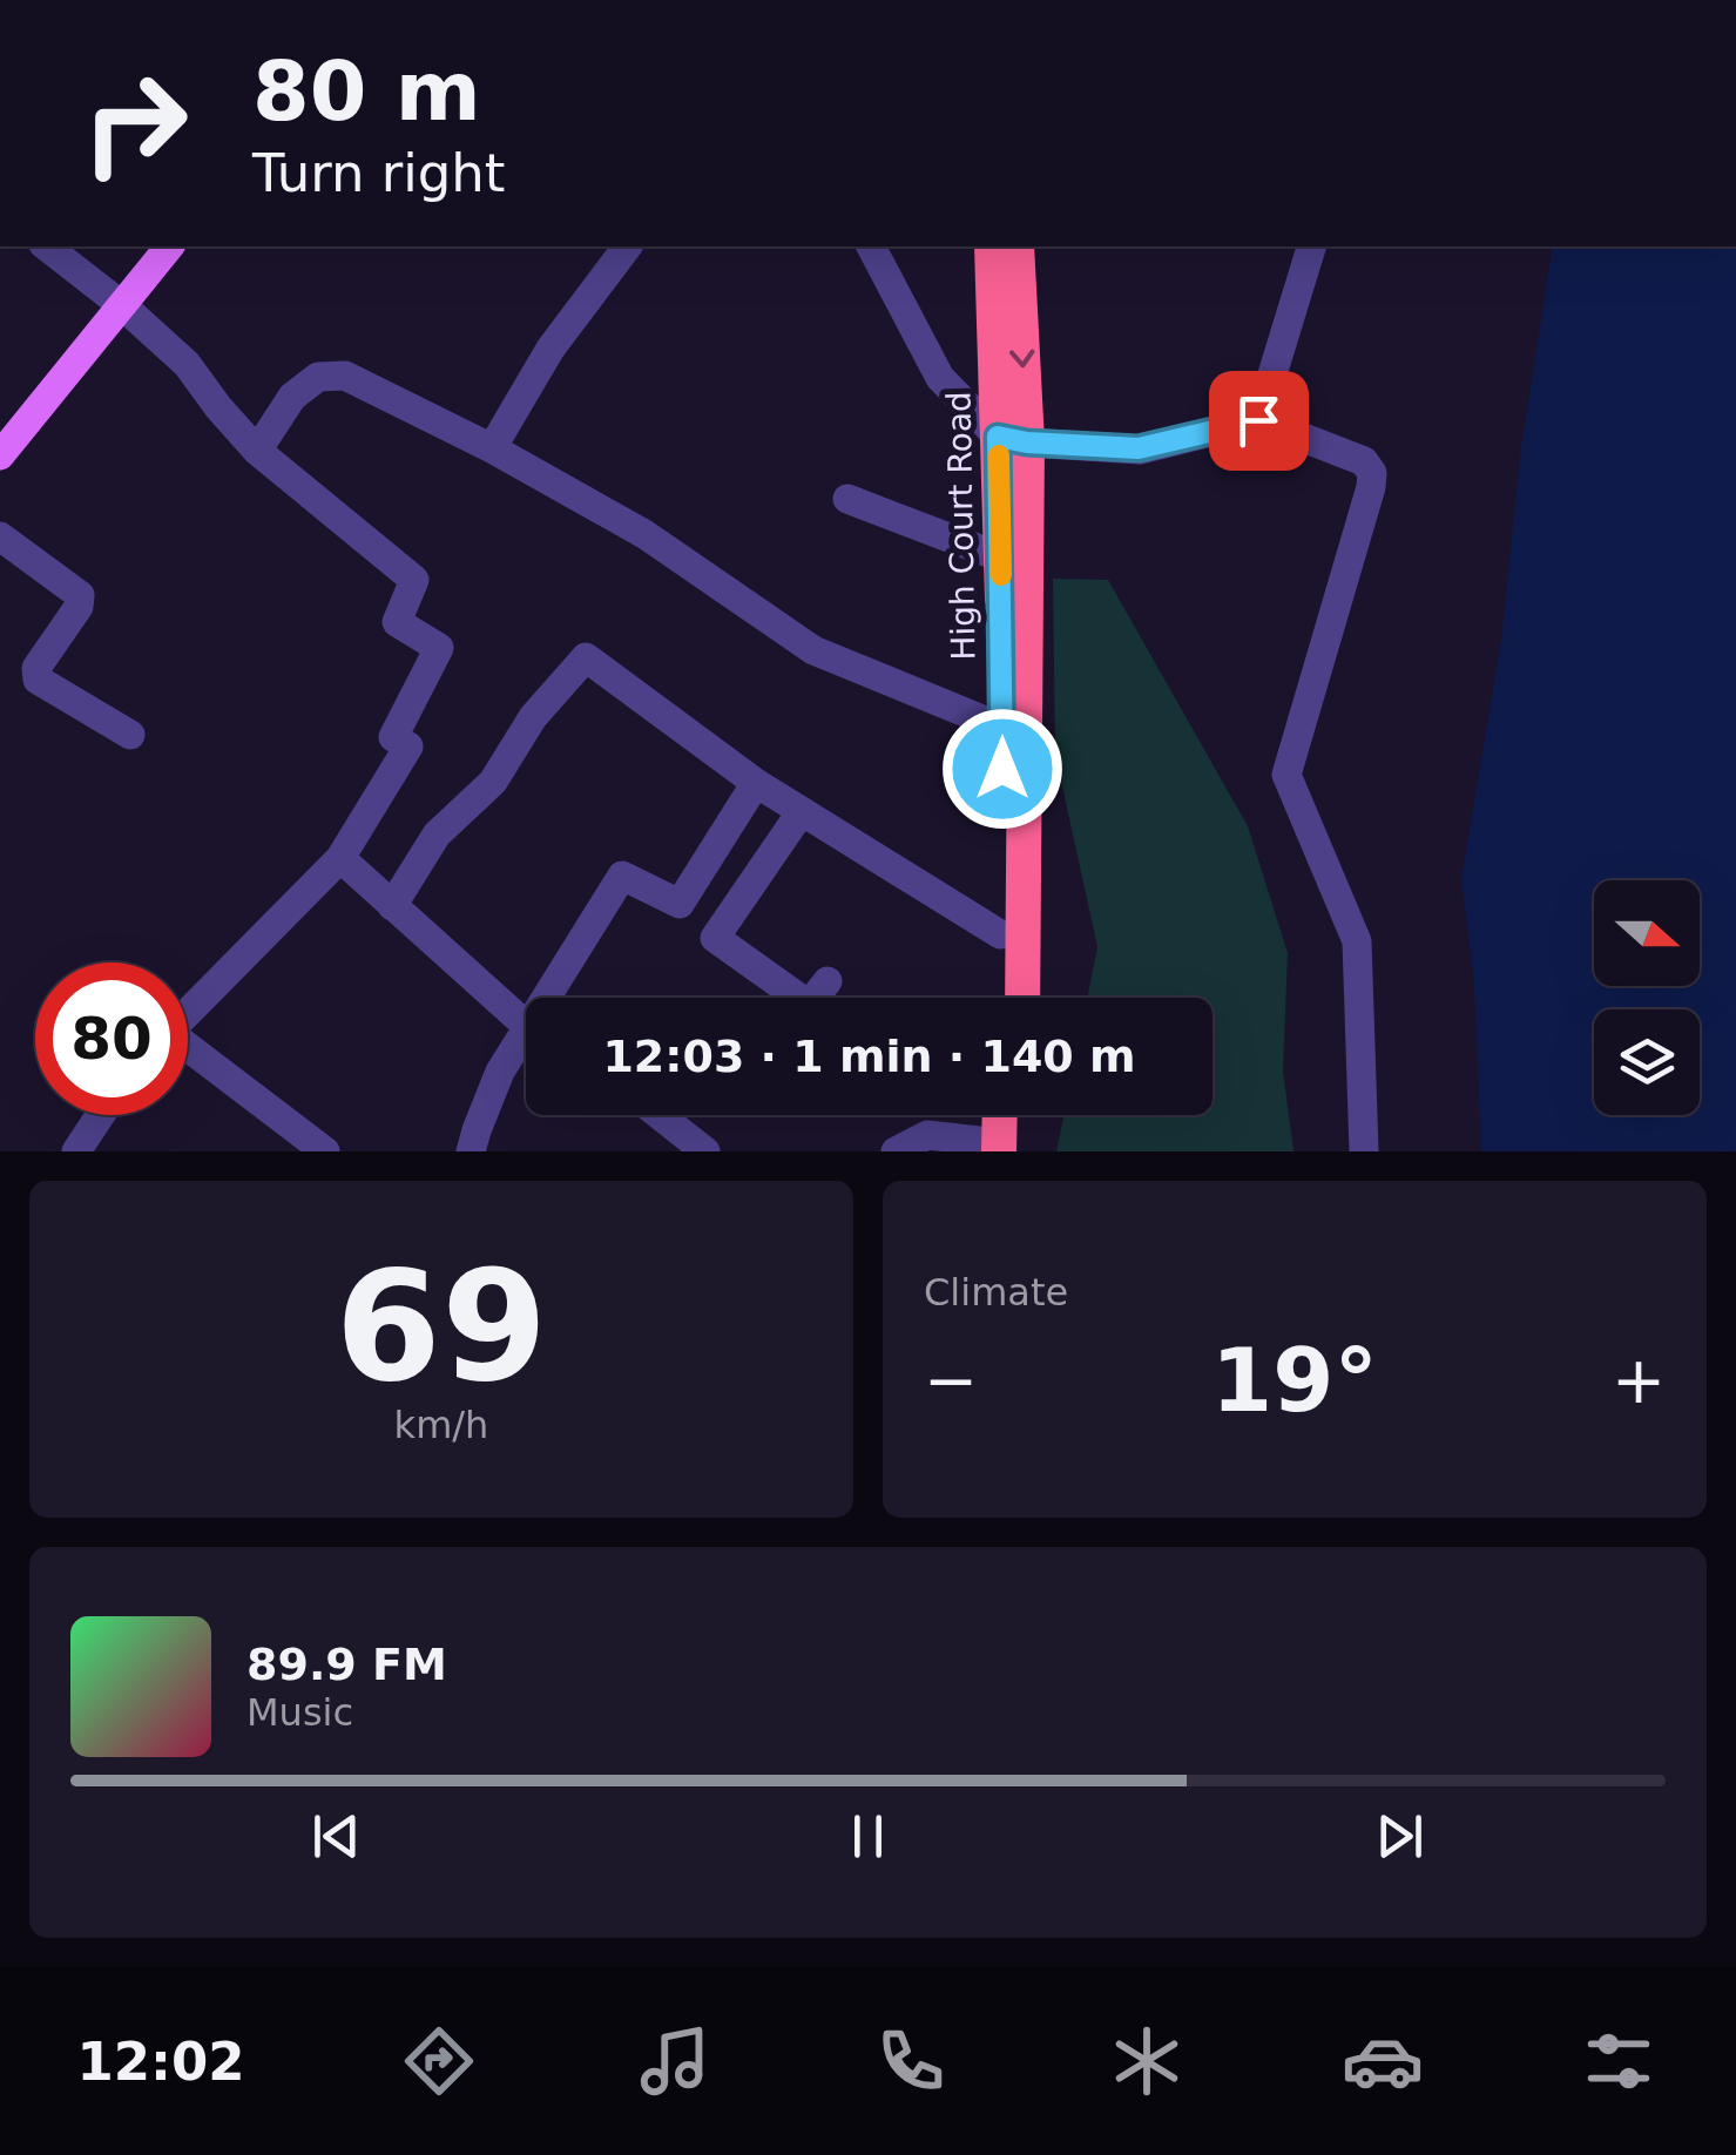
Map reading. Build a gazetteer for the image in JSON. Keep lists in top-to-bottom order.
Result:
{
  "streets": {
    "highway": ["High Court Road"]
  },
  "north": "right",
  "page": {
    "turn": ["80 m", "Turn right"],
    "limit": "80",
    "trip": "12:03 · 1 min · 140 m",
    "tile": [
      ["69", "km/h"],
      "Climate"
    ],
    "heat": ["−", "19°", "+"],
    "song": ["89.9 FM", "Music"],
    "tabs": "12:02"
  }
}
